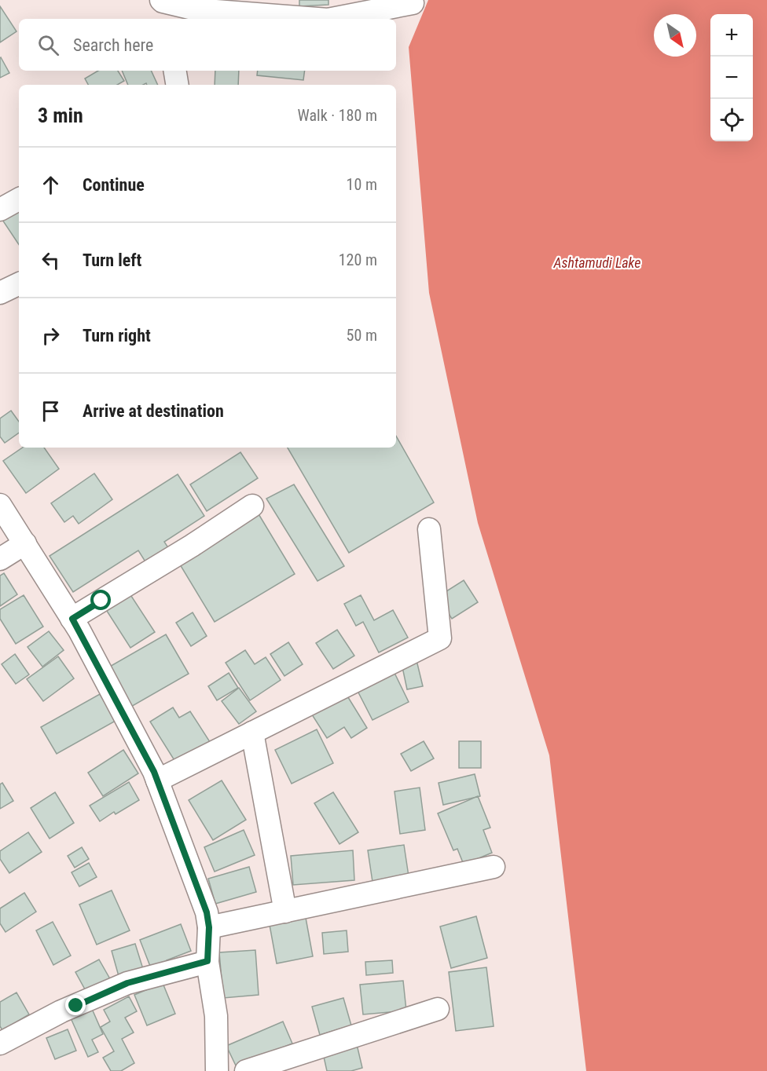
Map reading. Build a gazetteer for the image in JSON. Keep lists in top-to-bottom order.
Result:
{
  "water": ["Ashtamudi Lake"],
  "north": "bottom right",
  "page": {
    "map_buttons": ["+", "−"],
    "search": "Search here",
    "heading": ["3 min", "Walk · 180 m"],
    "list": [
      ["Continue", "10 m"],
      ["Turn left", "120 m"],
      ["Turn right", "50 m"],
      "Arrive at destination"
    ]
  }
}
